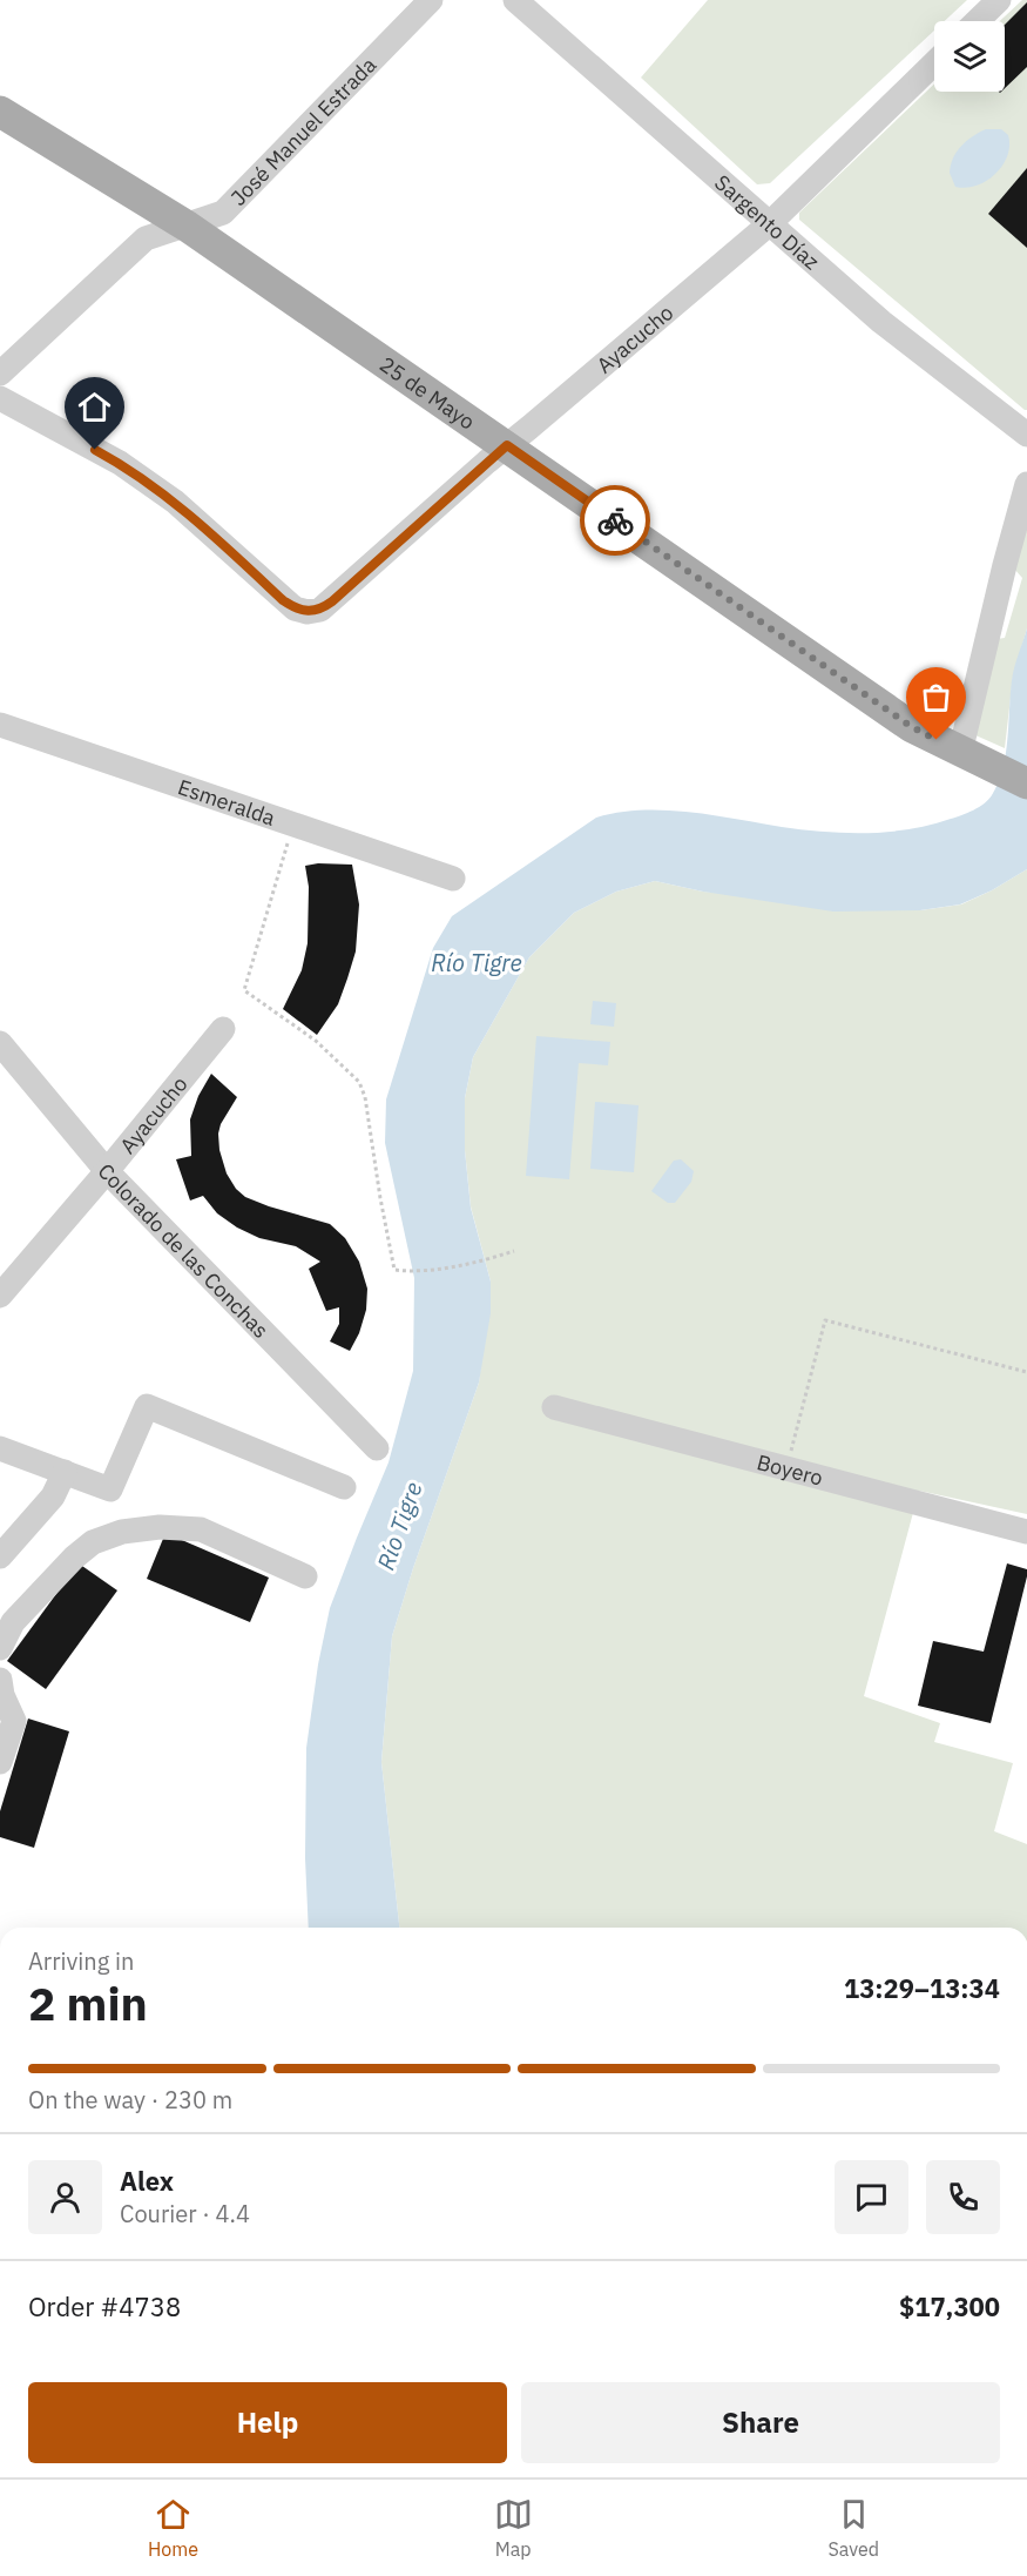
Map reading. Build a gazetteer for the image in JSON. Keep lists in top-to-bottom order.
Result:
{
  "streets": {
    "main road": ["25 de Mayo"],
    "street": [
      "José Manuel Estrada",
      "Sargento Díaz",
      "Ayacucho",
      "Esmeralda",
      "Colorado de las Conchas",
      "Boyero"
    ]
  },
  "crossings": [
    ["José Manuel Estrada", "25 de Mayo"],
    ["Sargento Díaz", "Ayacucho"],
    ["Ayacucho", "25 de Mayo"],
    ["Ayacucho", "Colorado de las Conchas"]
  ],
  "water": ["Río Tigre"],
  "page": {
    "heading": ["2 min", "Arriving in", "13:29–13:34"],
    "panel": [
      "Alex",
      "Courier · 4.4",
      "Order #4738",
      "$17,300"
    ],
    "bar": "On the way · 230 m",
    "buttons": ["Help", "Share"],
    "tabs": ["Home", "Map", "Saved"]
  }
}
